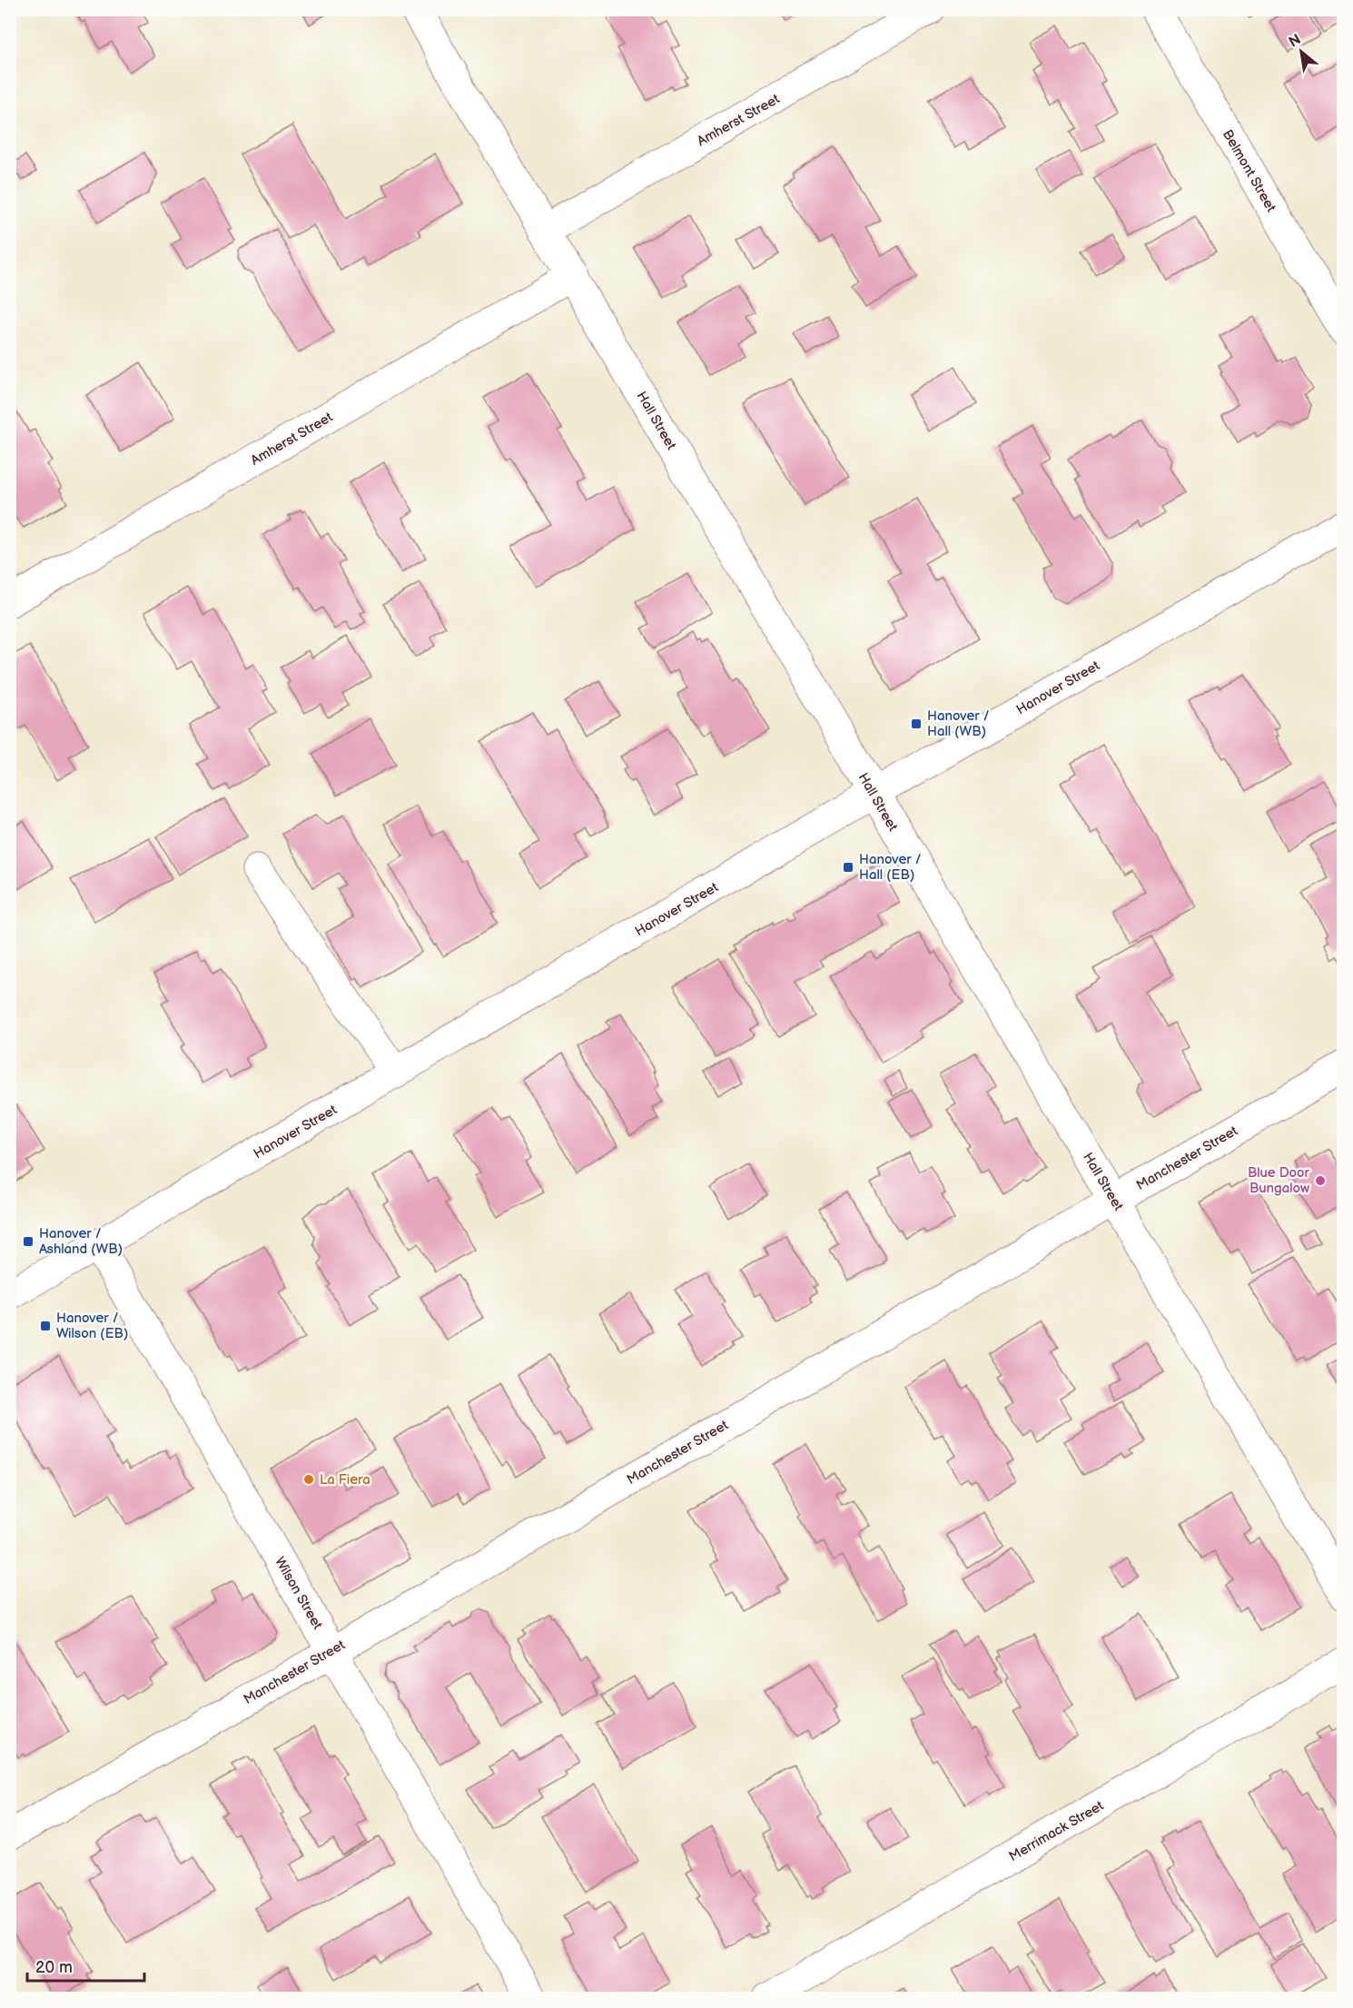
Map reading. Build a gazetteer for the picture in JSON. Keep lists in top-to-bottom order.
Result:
{
  "streets": {
    "street": [
      "Amherst Street",
      "Belmont Street",
      "Hall Street",
      "Hanover Street",
      "Manchester Street",
      "Wilson Street",
      "Merrimack Street"
    ]
  },
  "crossings": [
    ["Amherst Street", "Hall Street"],
    ["Hall Street", "Hanover Street"],
    ["Hall Street", "Manchester Street"],
    ["Hanover Street", "Wilson Street"],
    ["Manchester Street", "Wilson Street"]
  ],
  "places": {
    "transit": [
      "Hanover / Hall (WB)",
      "Hanover / Hall (EB)",
      "Hanover / Ashland (WB)",
      "Hanover / Wilson (EB)"
    ],
    "other": ["Blue Door Bungalow", "La Fiera"]
  },
  "scale_bar": "20 m",
  "north": "top left"
}
